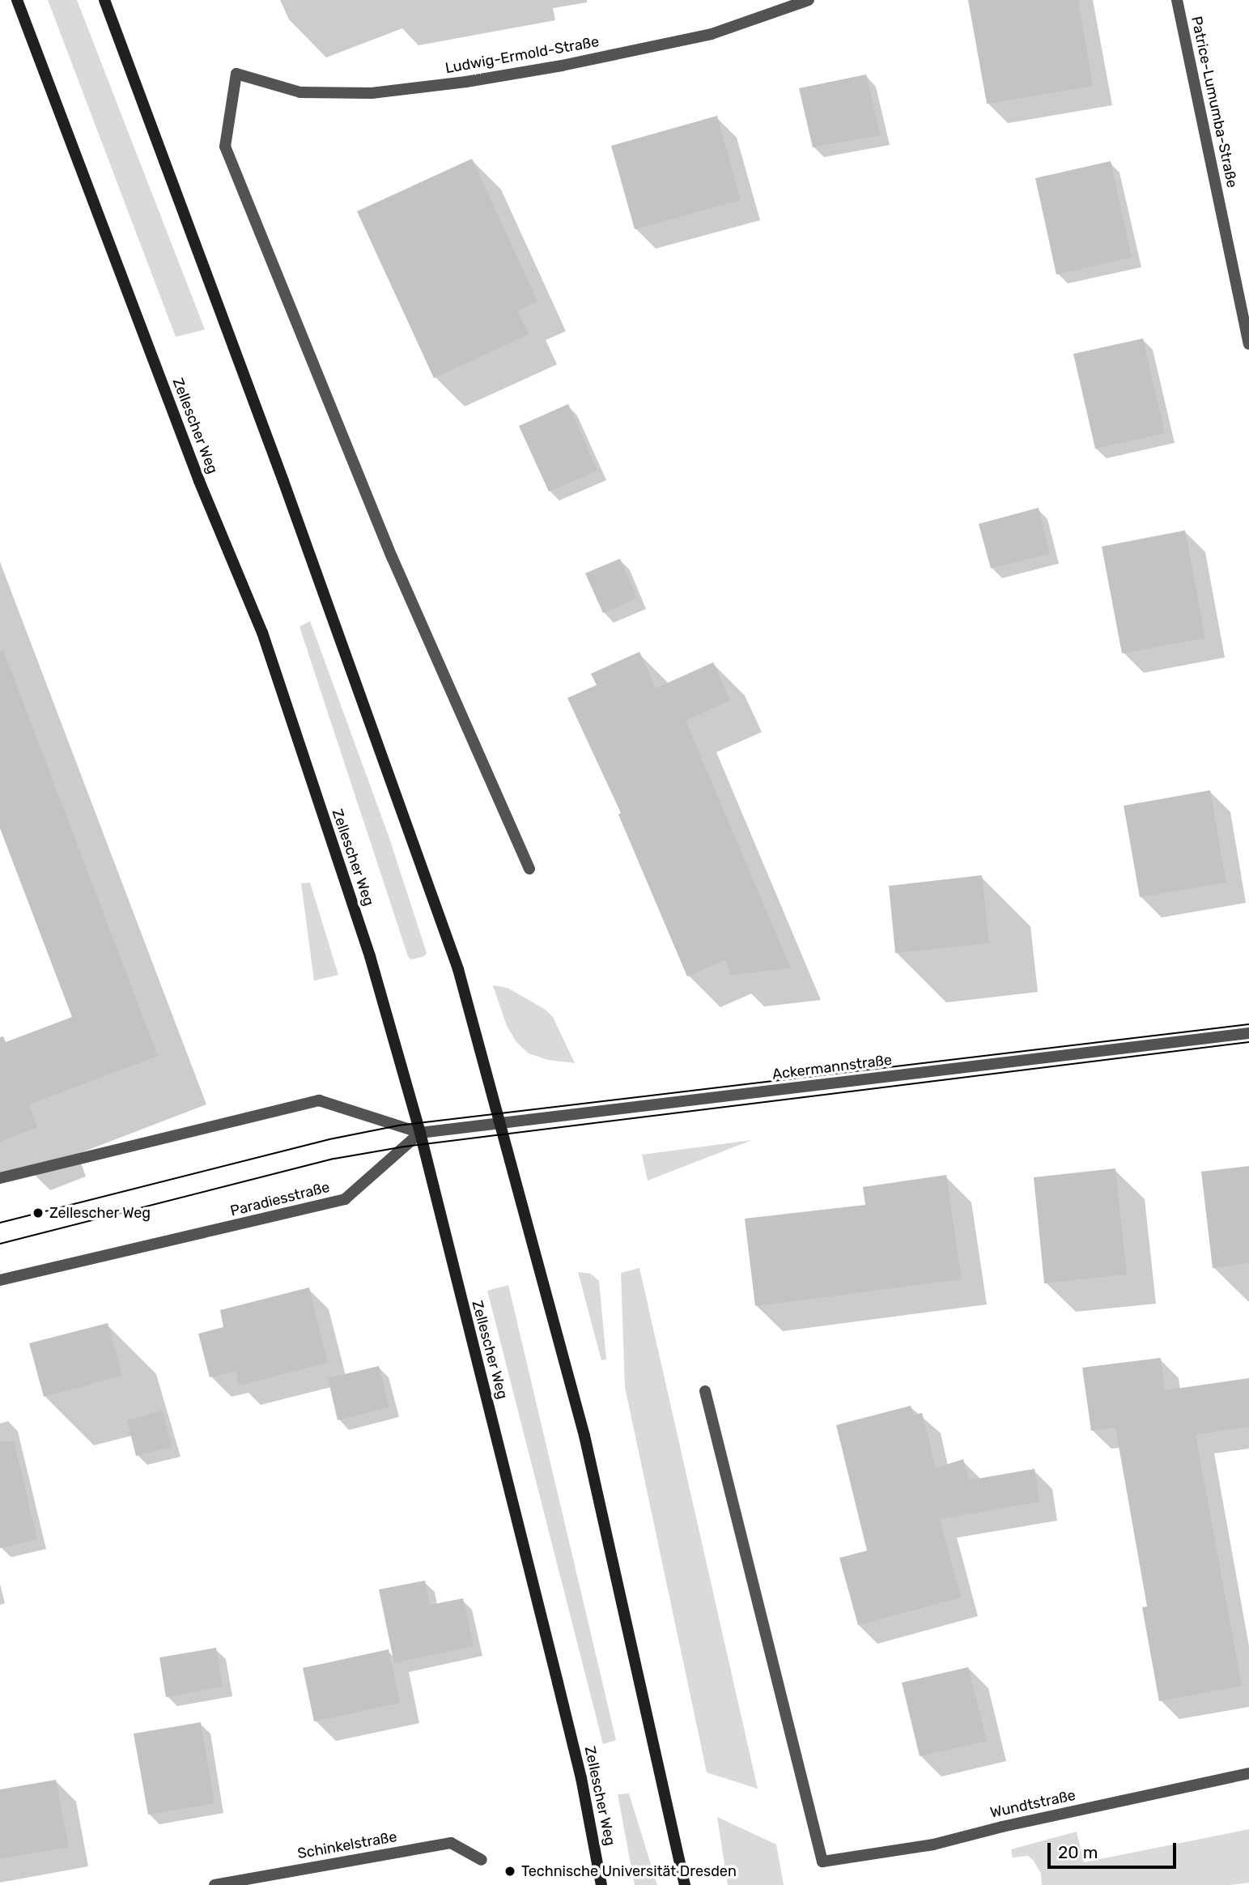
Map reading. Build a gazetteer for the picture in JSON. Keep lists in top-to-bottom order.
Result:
{
  "streets": {
    "main road": ["Zellescher Weg"],
    "street": [
      "Ludwig-Ermold-Straße",
      "Patrice-Lumumba-Straße",
      "Ackermannstraße",
      "Paradiesstraße",
      "Wundtstraße",
      "Schinkelstraße"
    ]
  },
  "crossings": [
    ["Zellescher Weg", "Ackermannstraße"],
    ["Zellescher Weg", "Paradiesstraße"],
    ["Ackermannstraße", "Paradiesstraße"]
  ],
  "places": ["Zellescher Weg", "Technische Universität Dresden"],
  "scale_bar": "20 m"
}
